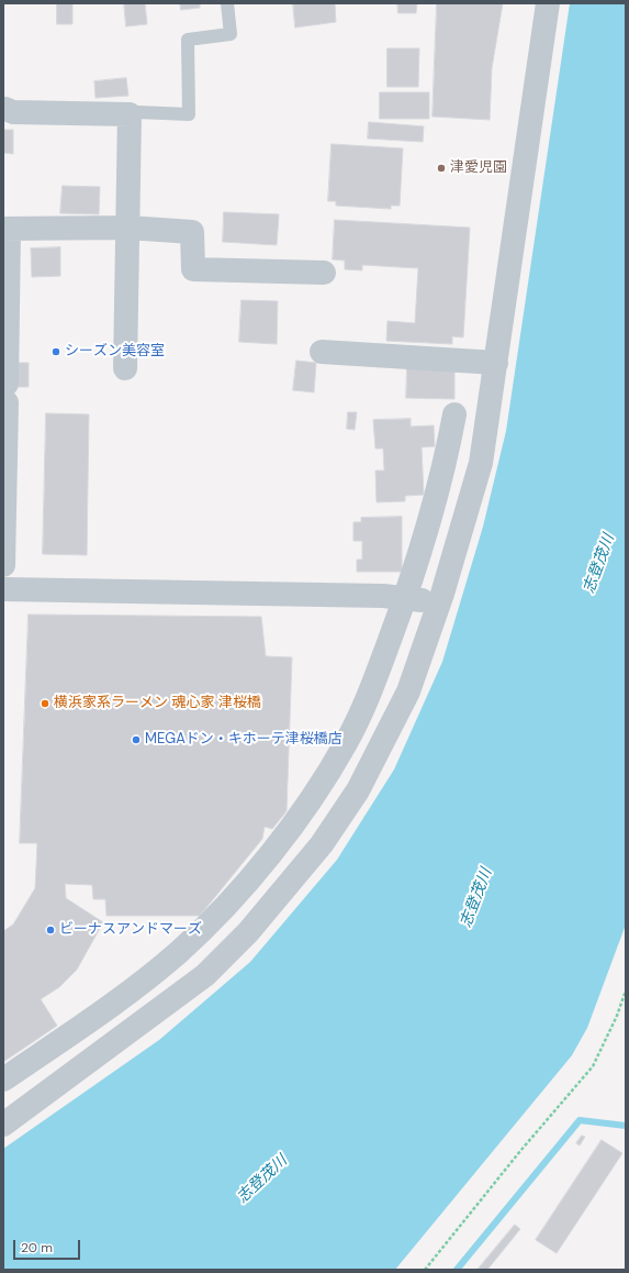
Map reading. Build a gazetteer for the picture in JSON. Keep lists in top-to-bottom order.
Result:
{
  "water": ["志登茂川"],
  "places": [
    "津愛児園",
    "シーズン美容室",
    "横浜家系ラーメン 魂心家 津桜橋",
    "MEGAドン・キホーテ津桜橋店",
    "ビーナスアンドマーズ"
  ],
  "scale_bar": "20 m"
}
